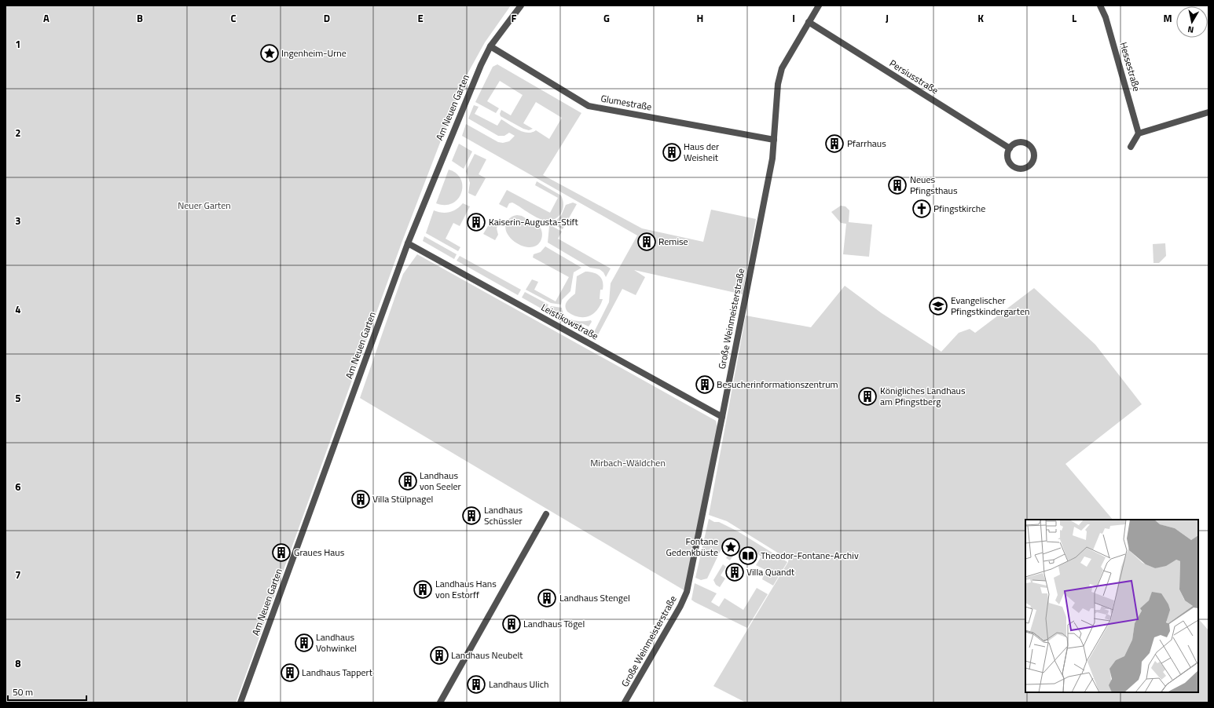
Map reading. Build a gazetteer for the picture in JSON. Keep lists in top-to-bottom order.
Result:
{
  "streets": {
    "street": [
      "Hessestraße",
      "Persiusstraße",
      "Glumestraße",
      "Am Neuen Garten",
      "Große Weinmeisterstraße",
      "Leistikowstraße"
    ]
  },
  "crossings": [
    ["Persiusstraße", "Große Weinmeisterstraße"],
    ["Glumestraße", "Am Neuen Garten"],
    ["Glumestraße", "Große Weinmeisterstraße"],
    ["Am Neuen Garten", "Leistikowstraße"],
    ["Große Weinmeisterstraße", "Leistikowstraße"]
  ],
  "parks": ["Neuer Garten", "Mirbach-Wäldchen"],
  "places": {
    "place": ["Ingenheim-Urne", "Fontane Gedenkbüste"],
    "building": [
      "Pfarrhaus",
      "Haus der Weisheit",
      "Neues Pfingsthaus",
      "Kaiserin-Augusta-Stift",
      "Remise",
      "Besucherinformationszentrum",
      "Königliches Landhaus am Pfingstberg",
      "Landhaus von Seeler",
      "Villa Stülpnagel",
      "Landhaus Schüssler",
      "Graues Haus",
      "Villa Quandt",
      "Landhaus Hans von Estorff",
      "Landhaus Stengel",
      "Landhaus Tögel",
      "Landhaus Vohwinkel",
      "Landhaus Neubelt",
      "Landhaus Tappert",
      "Landhaus Ulich"
    ],
    "church": ["Pfingstkirche"],
    "school or university": ["Evangelischer Pfingstkindergarten"],
    "library": ["Theodor-Fontane-Archiv"]
  },
  "scale_bar": "50 m",
  "north": "bottom",
  "grid": {
    "columns": [
      "A",
      "B",
      "C",
      "D",
      "E",
      "F",
      "G",
      "H",
      "I",
      "J",
      "K",
      "L",
      "M"
    ],
    "rows": [
      "1",
      "2",
      "3",
      "4",
      "5",
      "6",
      "7",
      "8"
    ]
  }
}
